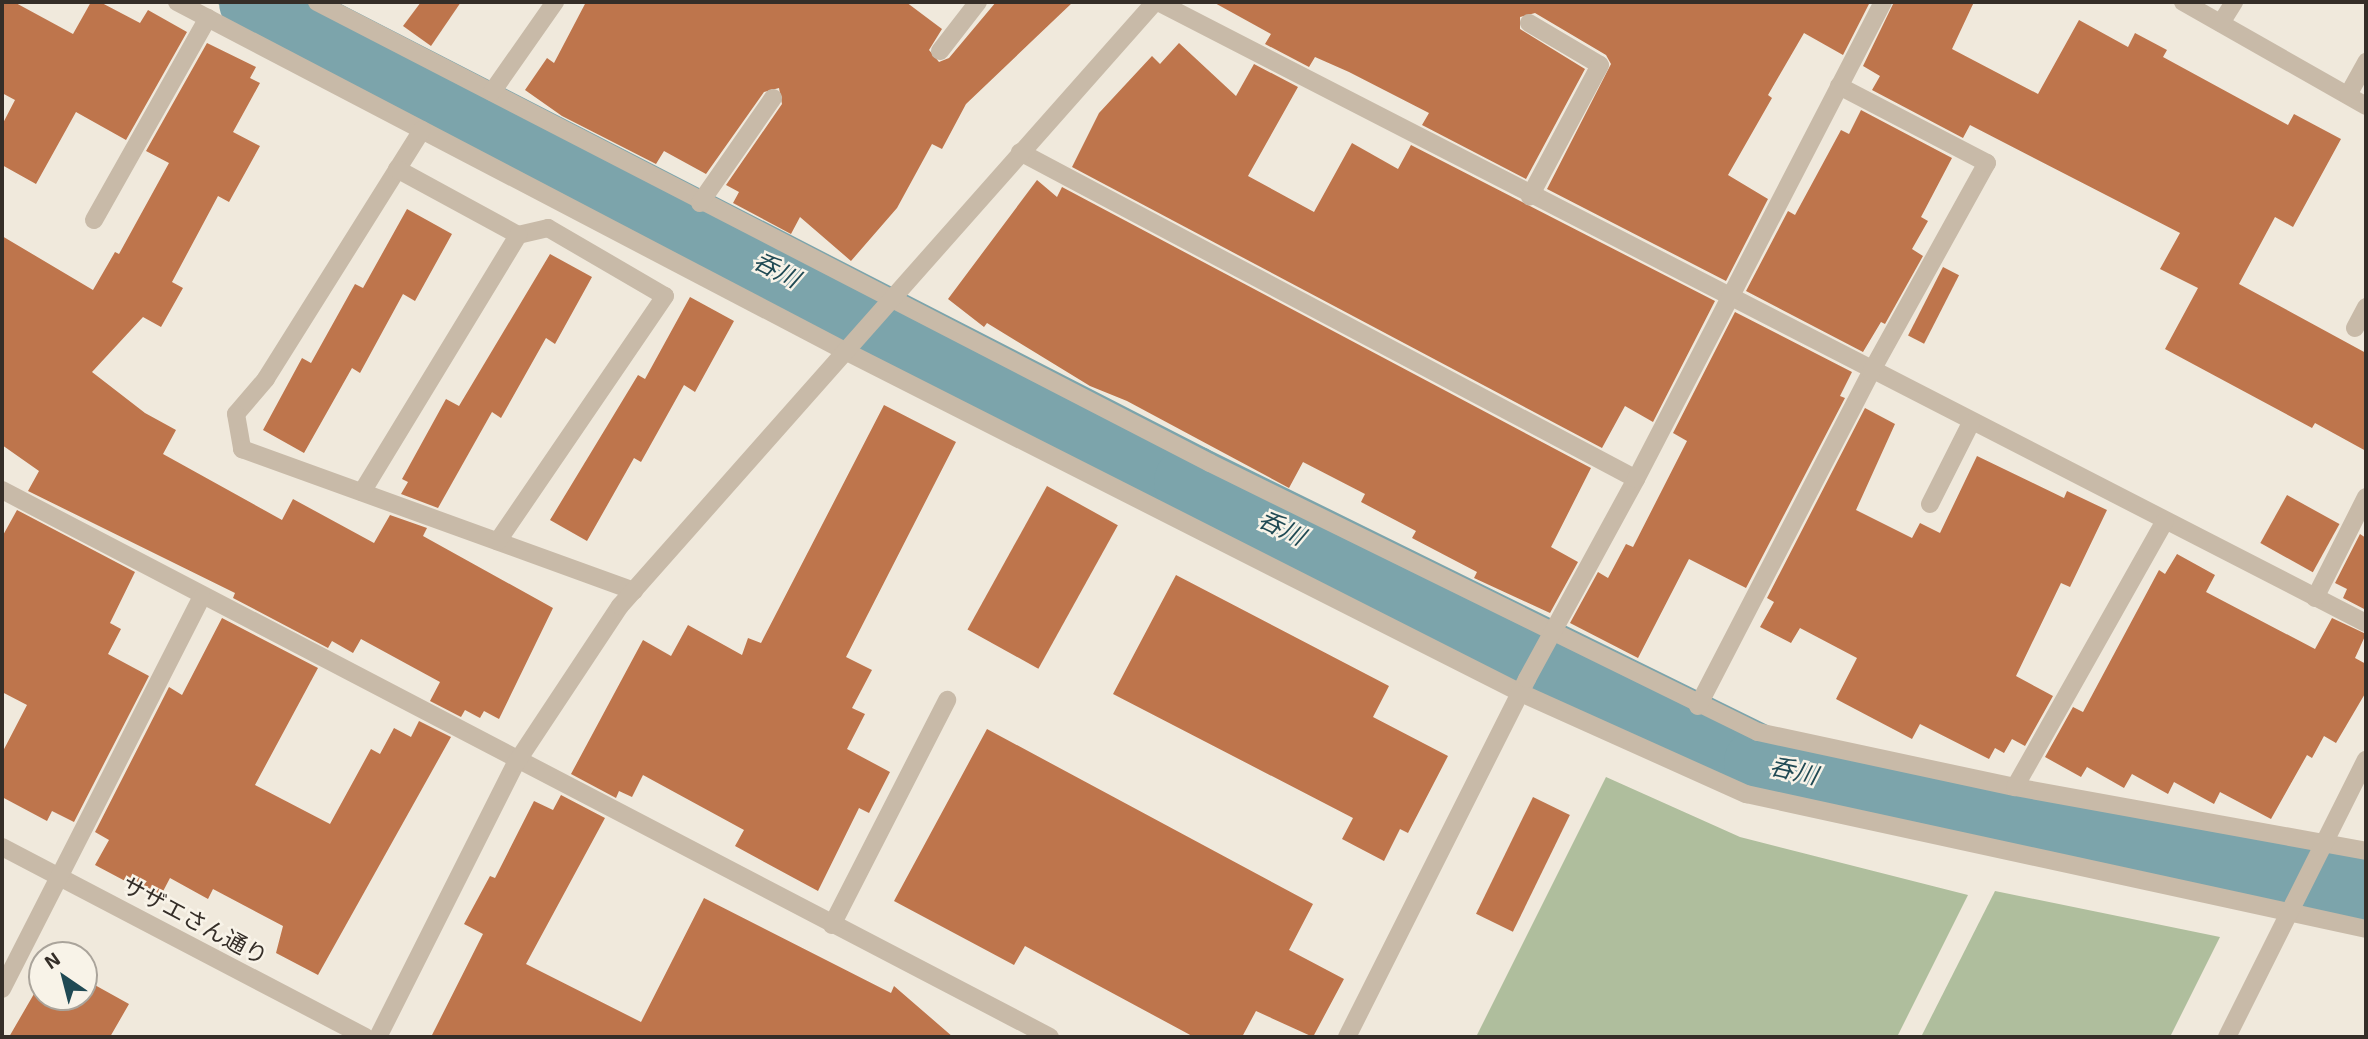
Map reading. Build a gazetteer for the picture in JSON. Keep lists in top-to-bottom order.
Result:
{
  "streets": {
    "street": ["サザエさん通り"]
  },
  "water": ["呑川"],
  "north": "top left"
}
